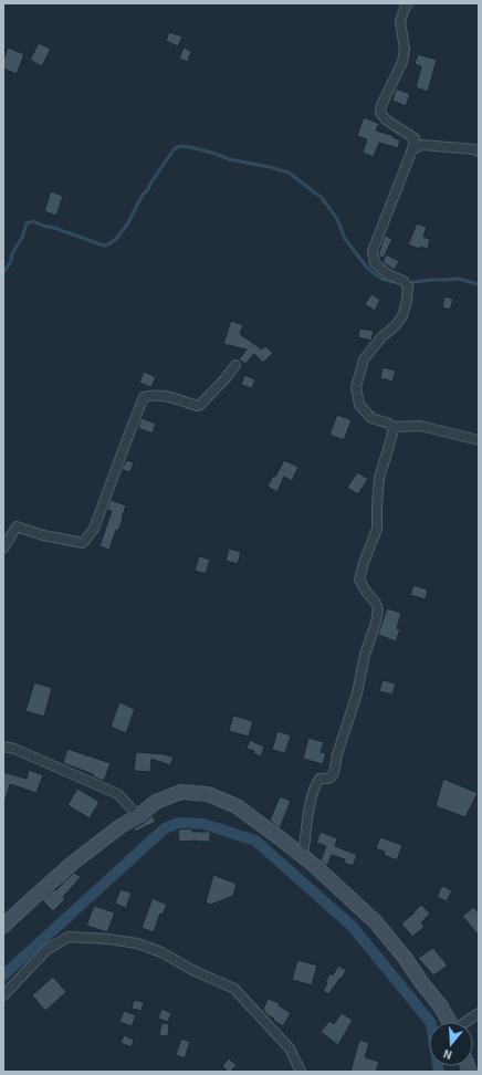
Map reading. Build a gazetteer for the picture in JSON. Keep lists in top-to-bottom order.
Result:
{
  "north": "bottom"
}
